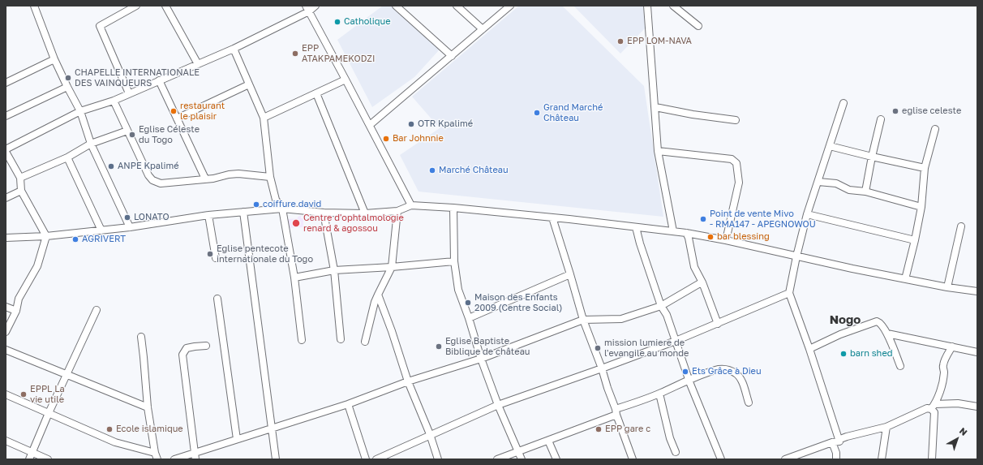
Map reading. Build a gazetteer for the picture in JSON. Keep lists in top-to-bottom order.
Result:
{
  "districts": ["Nogo"],
  "places": [
    "Catholique",
    "EPP LOM-NAVA",
    "EPP ATAKPAMEKODZI",
    "CHAPELLE INTERNATIONALE DES VAINQUEURS",
    "restaurant le plaisir",
    "eglise celeste",
    "Grand Marché Château",
    "OTR Kpalimé",
    "Eglise Céleste du Togo",
    "Bar Johnnie",
    "ANPE Kpalimé",
    "Marché Château",
    "coiffure david",
    "LONATO",
    "Point de vente Mivo - RMA147 - APEGNOWOU",
    "Centre d'ophtalmologie renard & agossou",
    "bar blessing",
    "AGRIVERT",
    "Eglise pentecote internationale du Togo",
    "Maison des Enfants 2009 (Centre Social)",
    "Eglise Baptiste Biblique de château",
    "mission lumiere de l'evangile au monde",
    "barn shed",
    "Ets Grâce à Dieu",
    "EPPL La vie utile",
    "Ecole islamique",
    "EPP gare c"
  ],
  "north": "top right"
}
